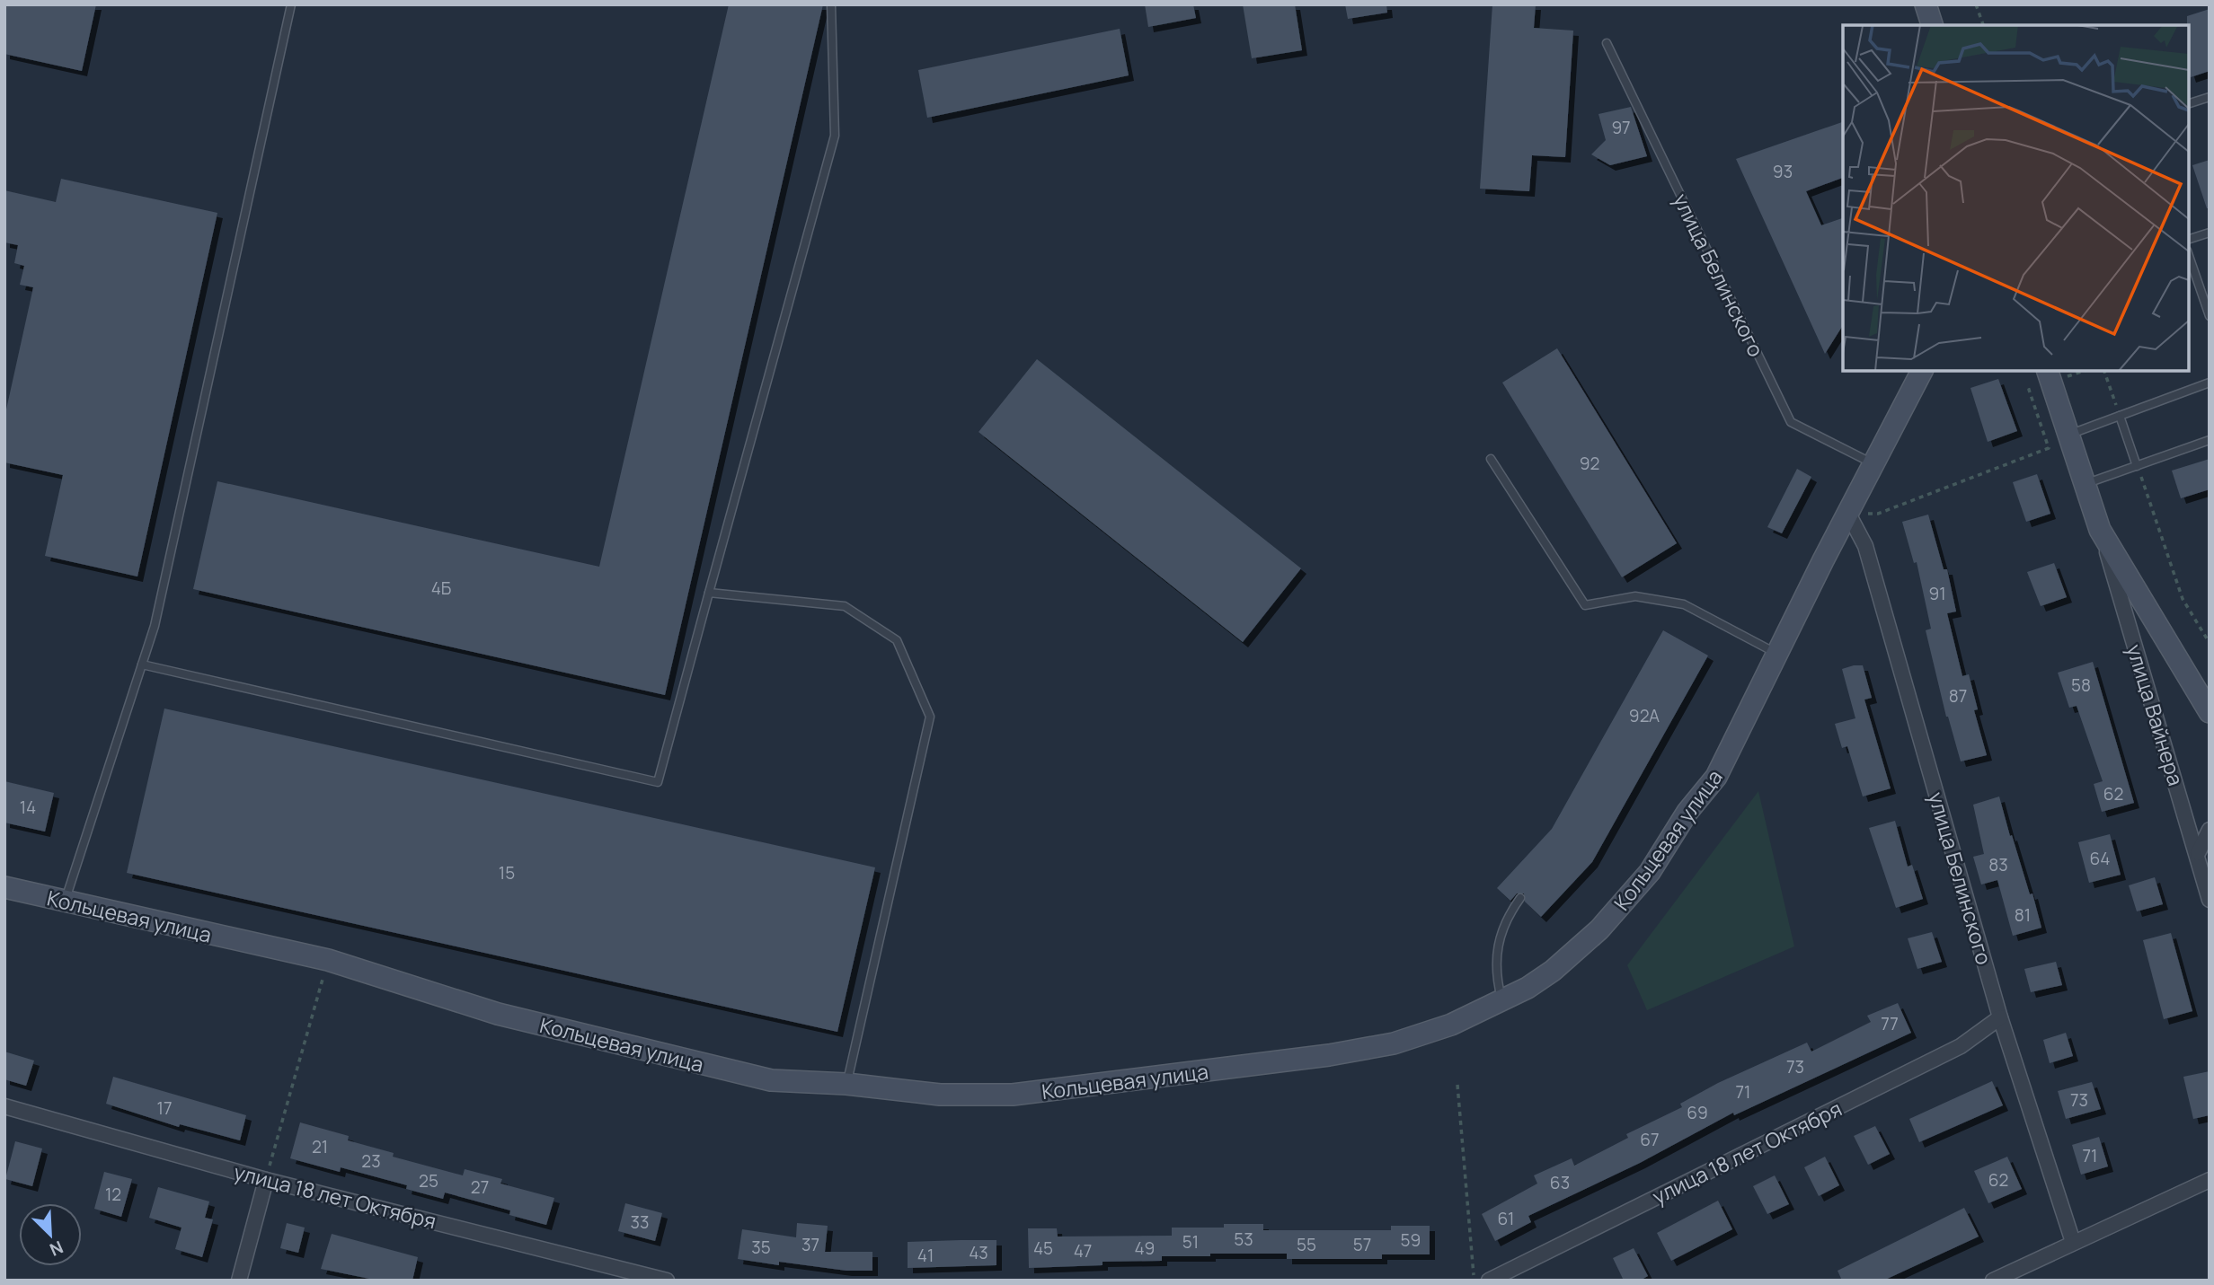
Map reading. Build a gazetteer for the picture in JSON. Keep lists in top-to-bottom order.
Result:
{
  "streets": {
    "street": [
      "улица Белинского",
      "улица Вайнера",
      "Кольцевая улица",
      "улица 18 лет Октября"
    ]
  },
  "crossings": [
    ["улица Белинского", "Кольцевая улица"],
    ["улица Белинского", "улица 18 лет Октября"]
  ],
  "house_numbers": [
    "97",
    "93",
    "92",
    "4Б",
    "91",
    "58",
    "87",
    "92А",
    "62",
    "14",
    "64",
    "83",
    "15",
    "81",
    "77",
    "73",
    "71",
    "73",
    "17",
    "69",
    "67",
    "21",
    "71",
    "23",
    "62",
    "25",
    "63",
    "27",
    "12",
    "61",
    "33",
    "53",
    "59",
    "51",
    "37",
    "55",
    "57",
    "35",
    "45",
    "49",
    "47",
    "43",
    "41"
  ],
  "north": "bottom right"
}
